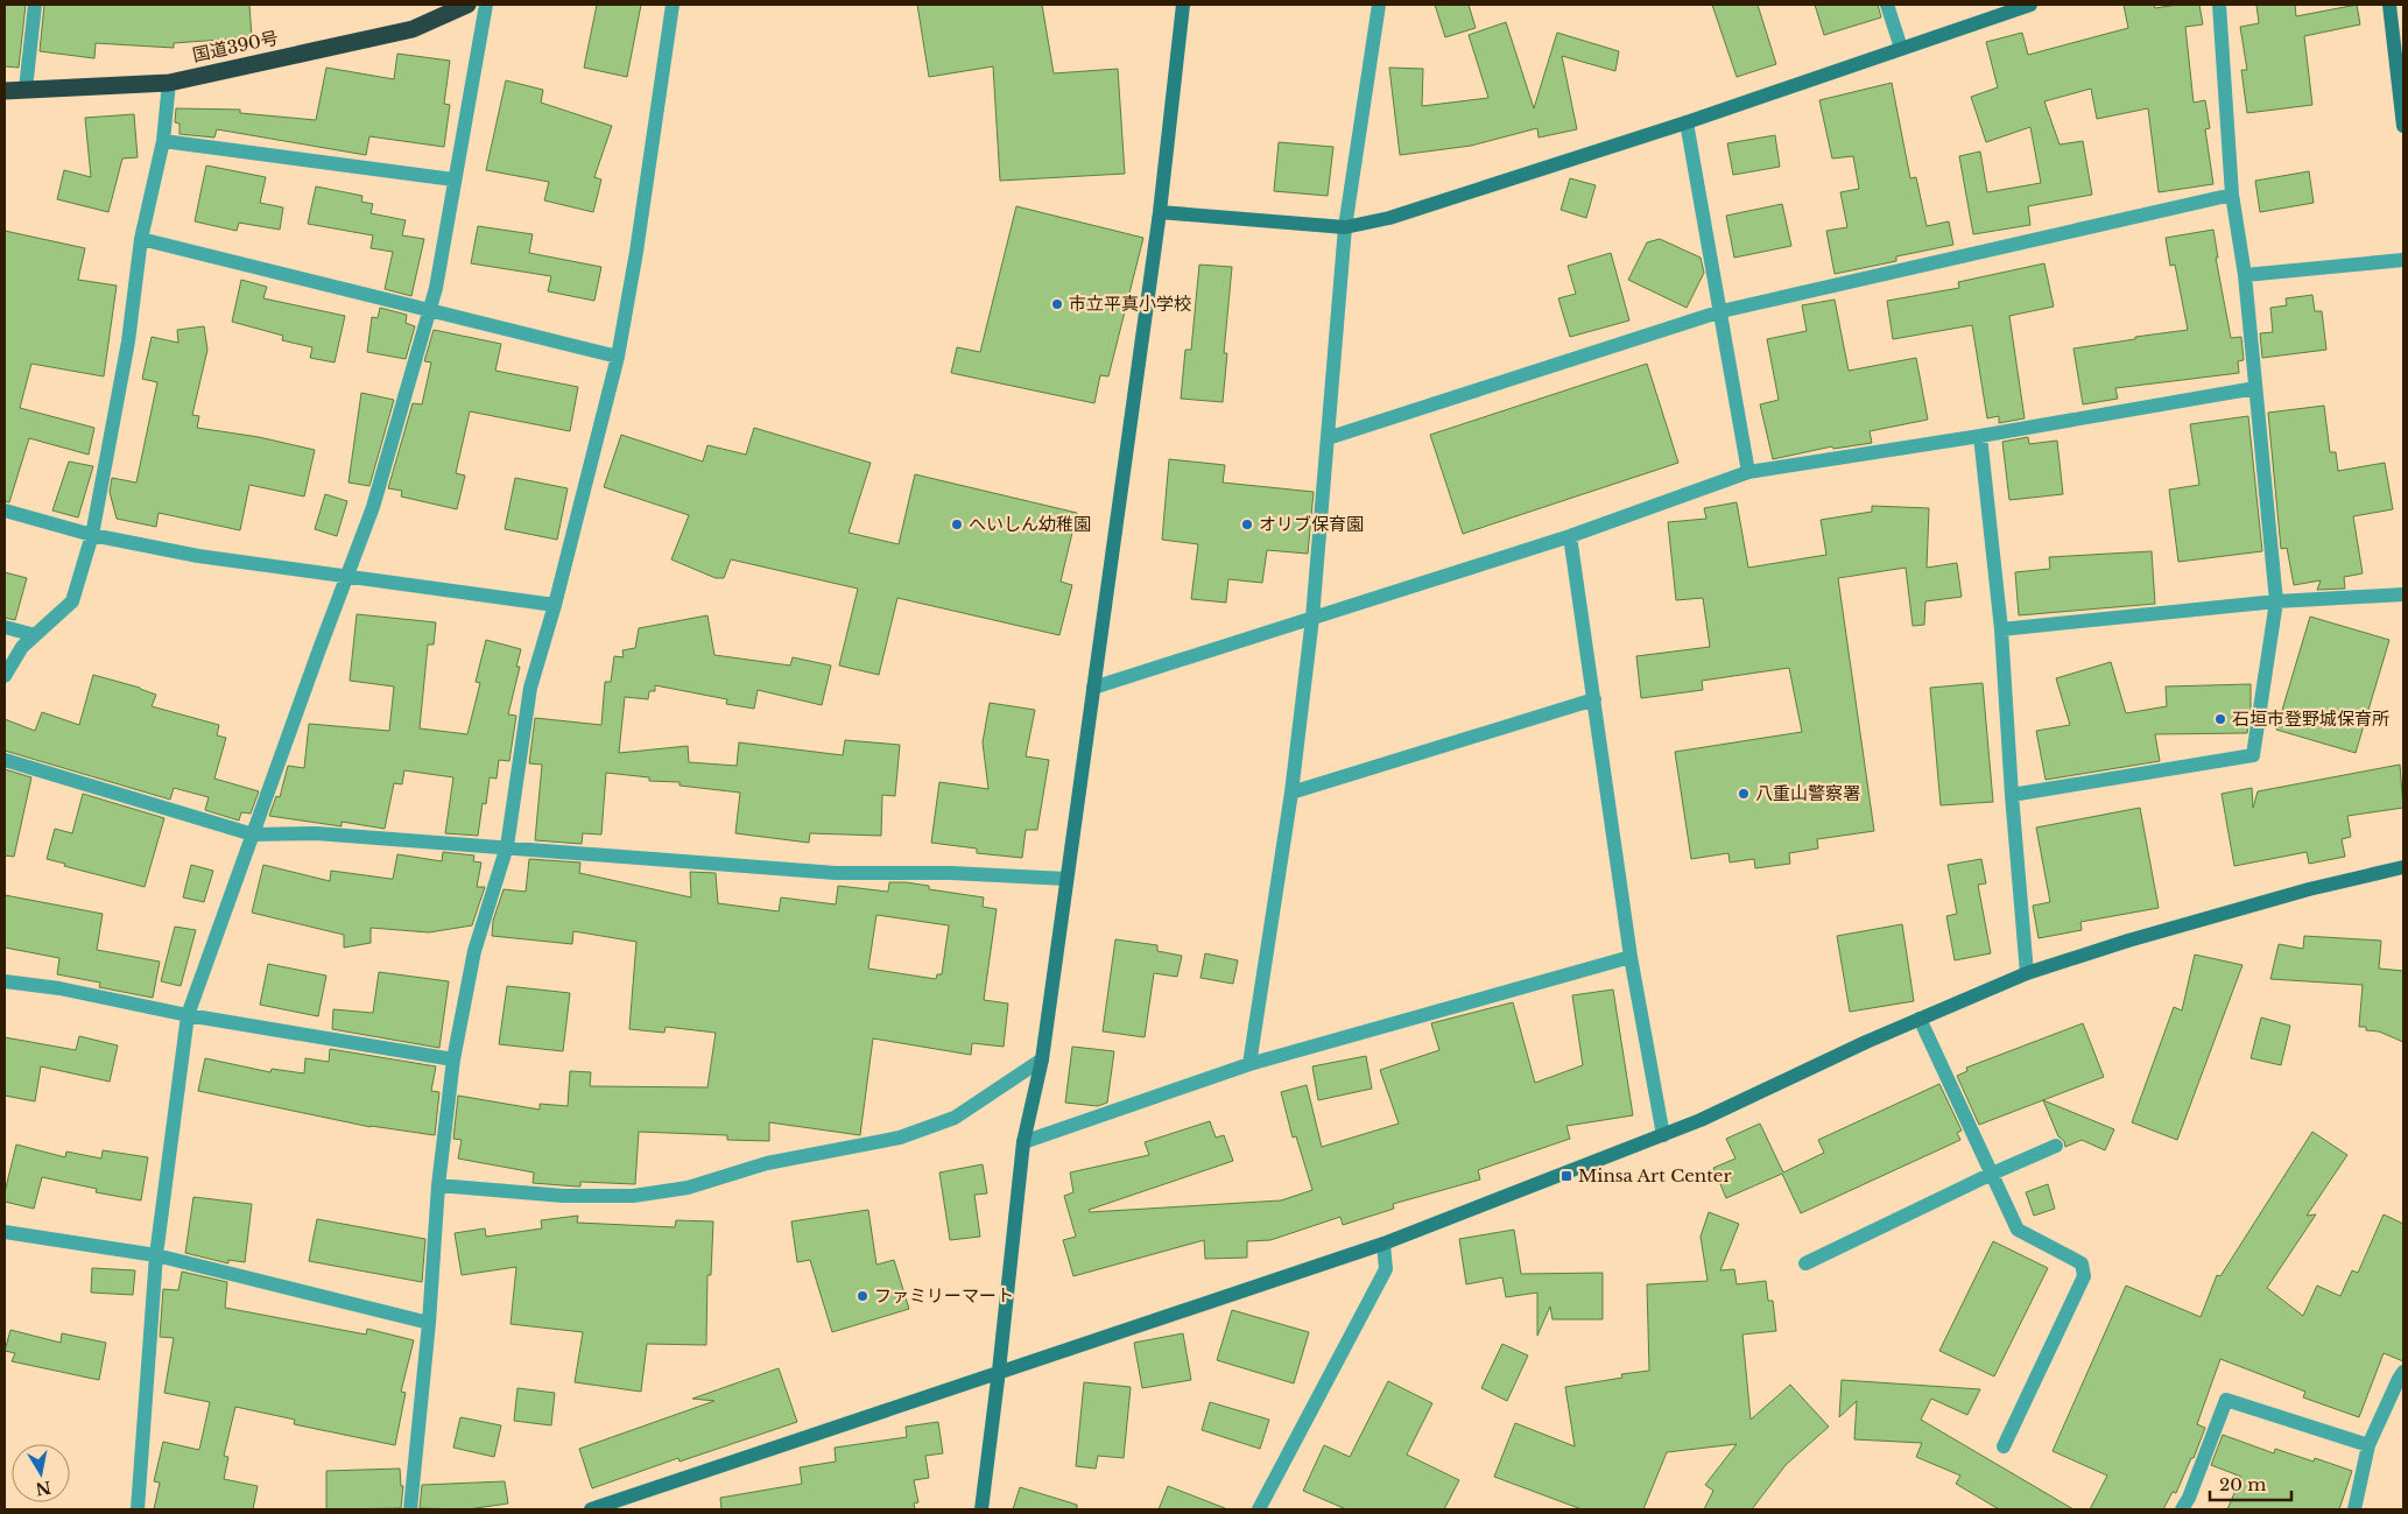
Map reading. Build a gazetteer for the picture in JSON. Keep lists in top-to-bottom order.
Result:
{
  "streets": {
    "highway": ["国道390号"]
  },
  "places": {
    "other": [
      "市立平真小学校",
      "へいしん幼稚園",
      "オリブ保育園",
      "石垣市登野城保育所",
      "八重山警察署",
      "ファミリーマート"
    ],
    "transit": ["Minsa Art Center"]
  },
  "scale_bar": "20 m",
  "north": "bottom"
}
